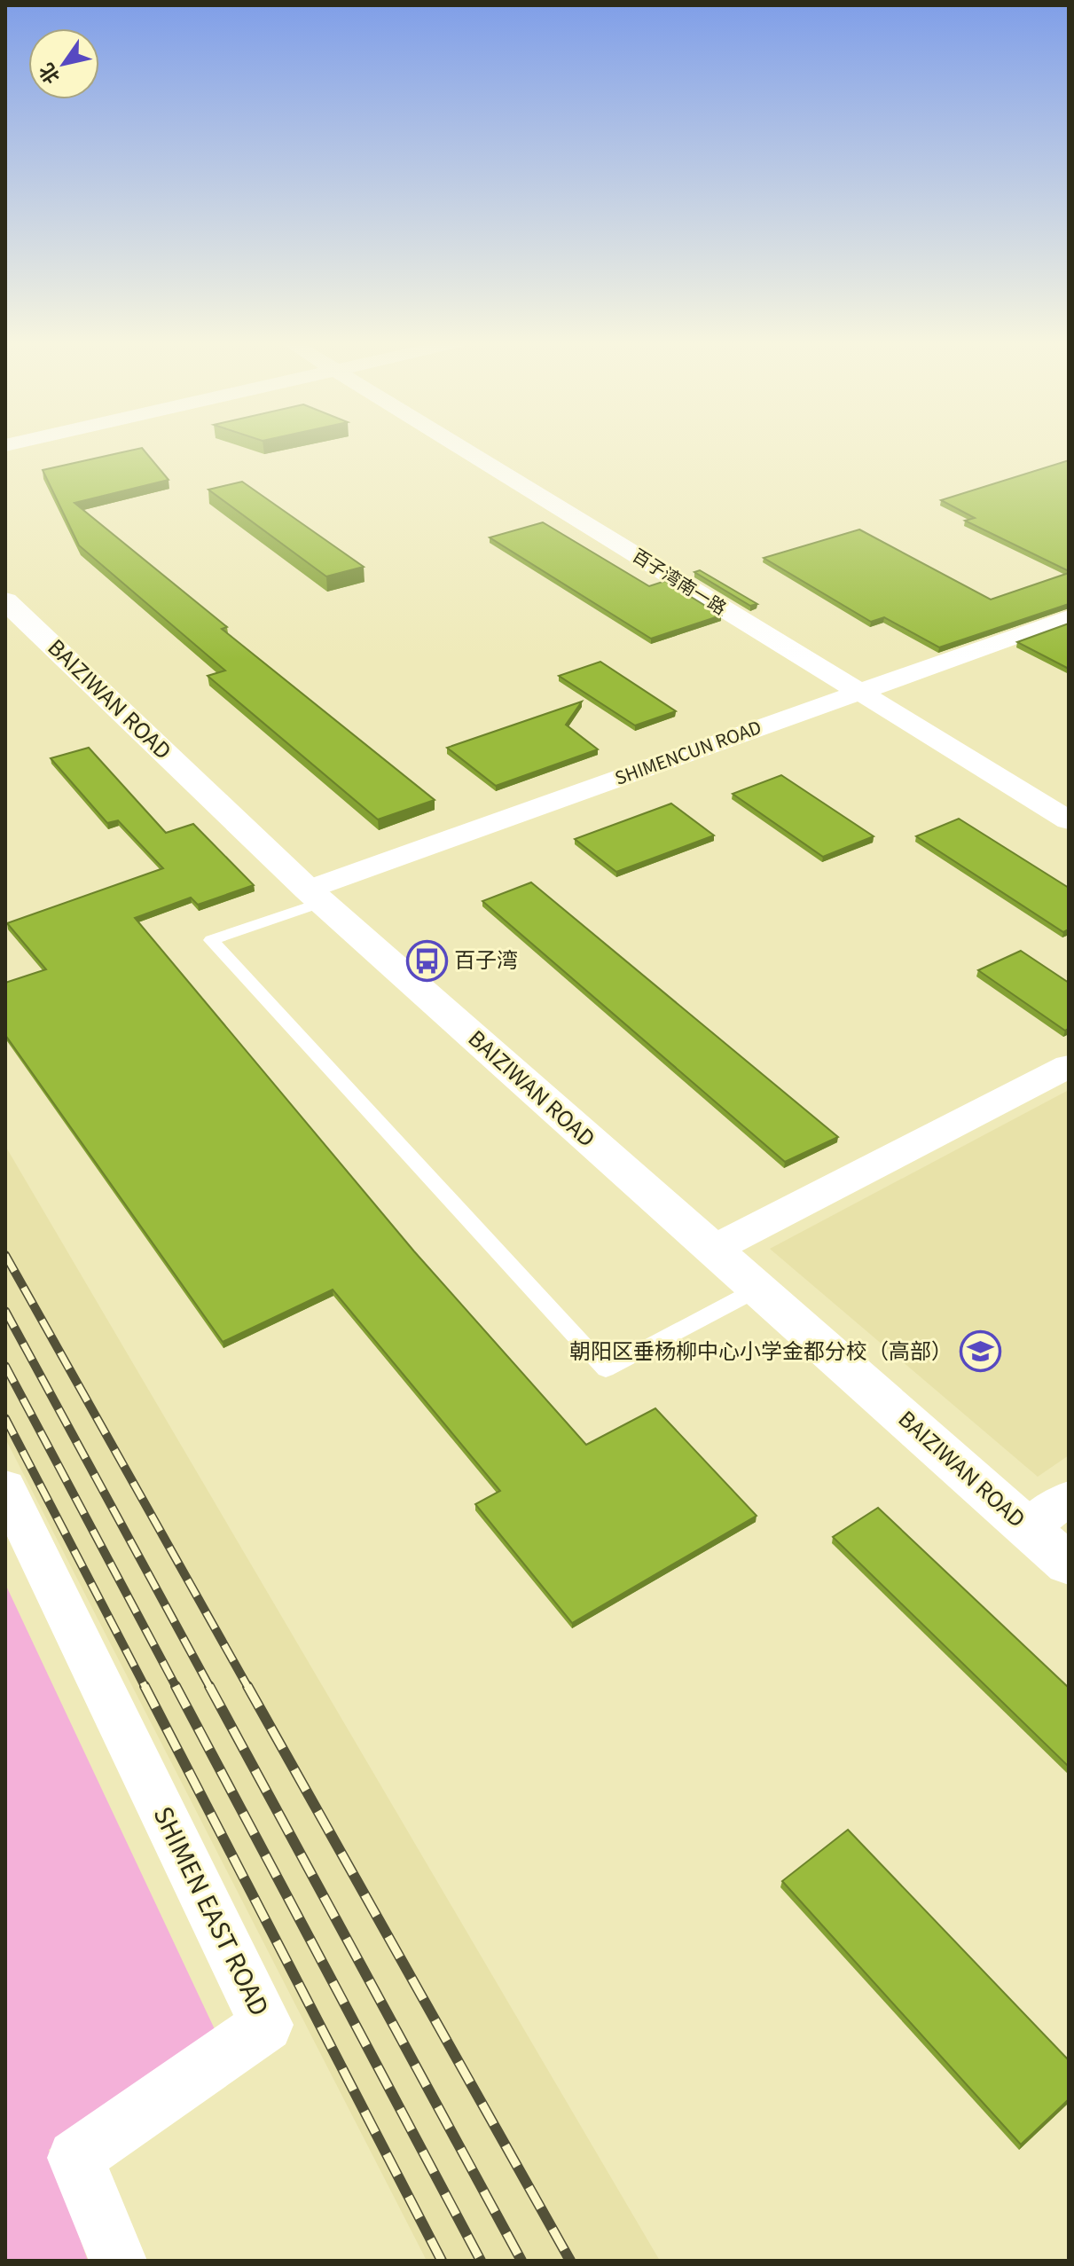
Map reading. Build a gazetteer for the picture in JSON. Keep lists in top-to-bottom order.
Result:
{
  "streets": {
    "street": [
      "百子湾南一路",
      "BAIZIWAN ROAD",
      "SHIMENCUN ROAD",
      "SHIMEN EAST ROAD"
    ]
  },
  "crossings": [
    ["百子湾南一路", "SHIMENCUN ROAD"],
    ["BAIZIWAN ROAD", "SHIMENCUN ROAD"]
  ],
  "places": {
    "bus stop": ["百子湾"],
    "school or university": ["朝阳区垂杨柳中心小学金都分校（高部）"]
  },
  "north": "bottom left"
}
